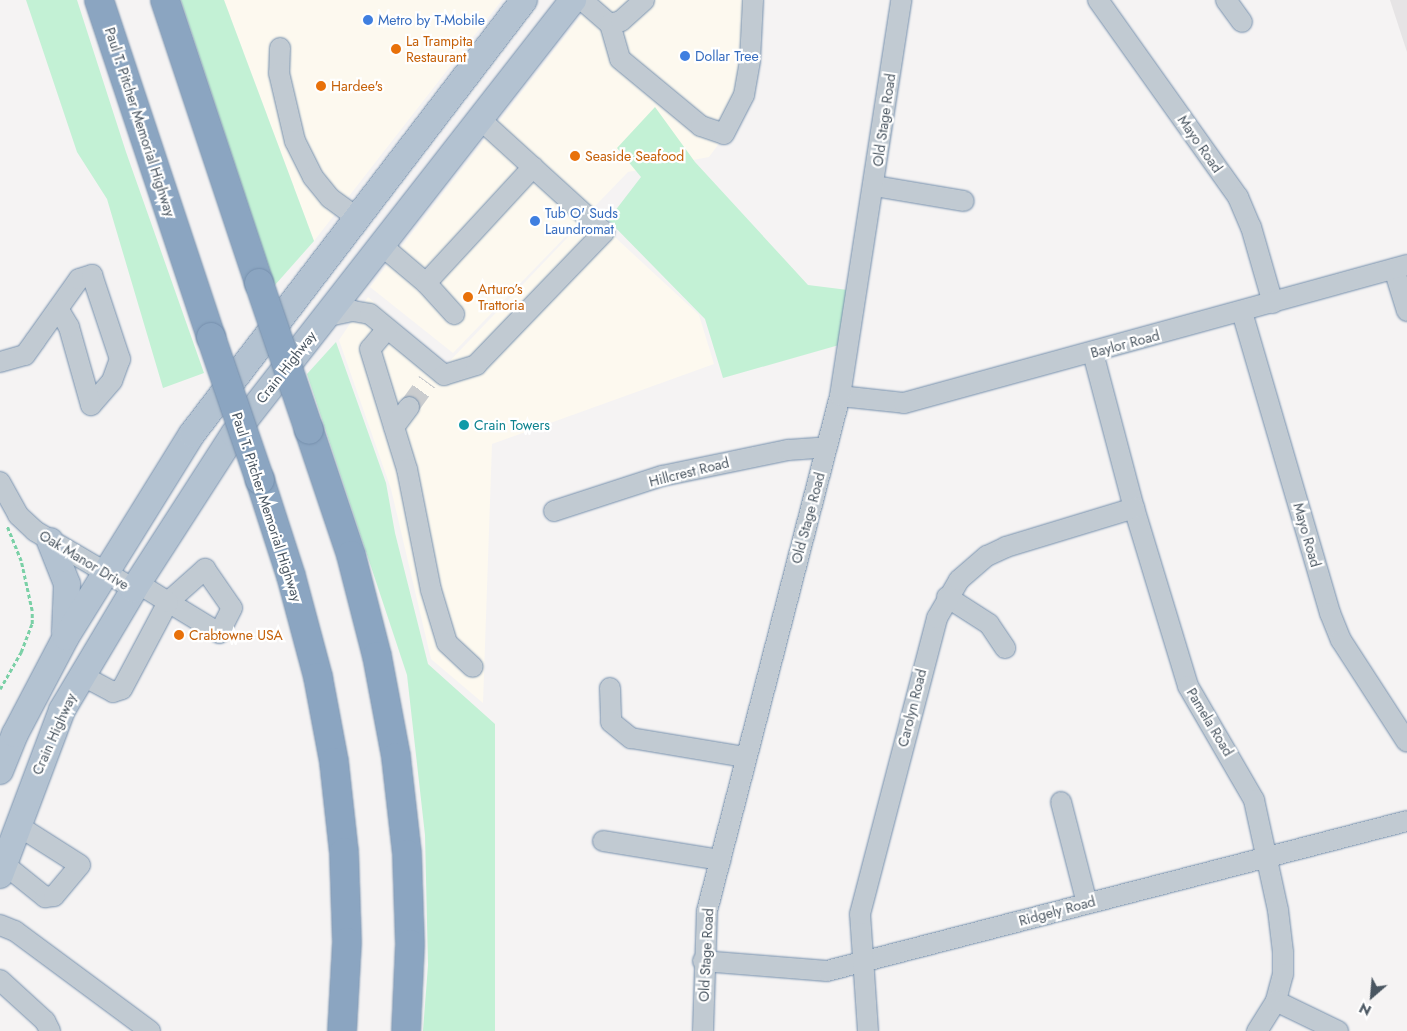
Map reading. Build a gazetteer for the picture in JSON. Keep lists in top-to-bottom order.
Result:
{
  "streets": {
    "highway": ["Paul T. Pitcher Memorial Highway"],
    "main road": ["Crain Highway"],
    "street": [
      "Old Stage Road",
      "Mayo Road",
      "Baylor Road",
      "Hillcrest Road",
      "Oak Manor Drive",
      "Carolyn Road",
      "Pamela Road",
      "Ridgely Road"
    ]
  },
  "crossings": [
    ["Old Stage Road", "Baylor Road"],
    ["Old Stage Road", "Hillcrest Road"],
    ["Old Stage Road", "Ridgely Road"],
    ["Mayo Road", "Baylor Road"],
    ["Baylor Road", "Pamela Road"],
    ["Crain Highway", "Oak Manor Drive"],
    ["Carolyn Road", "Pamela Road"],
    ["Carolyn Road", "Ridgely Road"],
    ["Pamela Road", "Ridgely Road"]
  ],
  "places": [
    "Metro by T-Mobile",
    "La Trampita Restaurant",
    "Dollar Tree",
    "Hardee's",
    "Seaside Seafood",
    "Tub O' Suds Laundromat",
    "Arturo’s Trattoria",
    "Crain Towers",
    "Crabtowne USA"
  ],
  "north": "bottom left"
}
